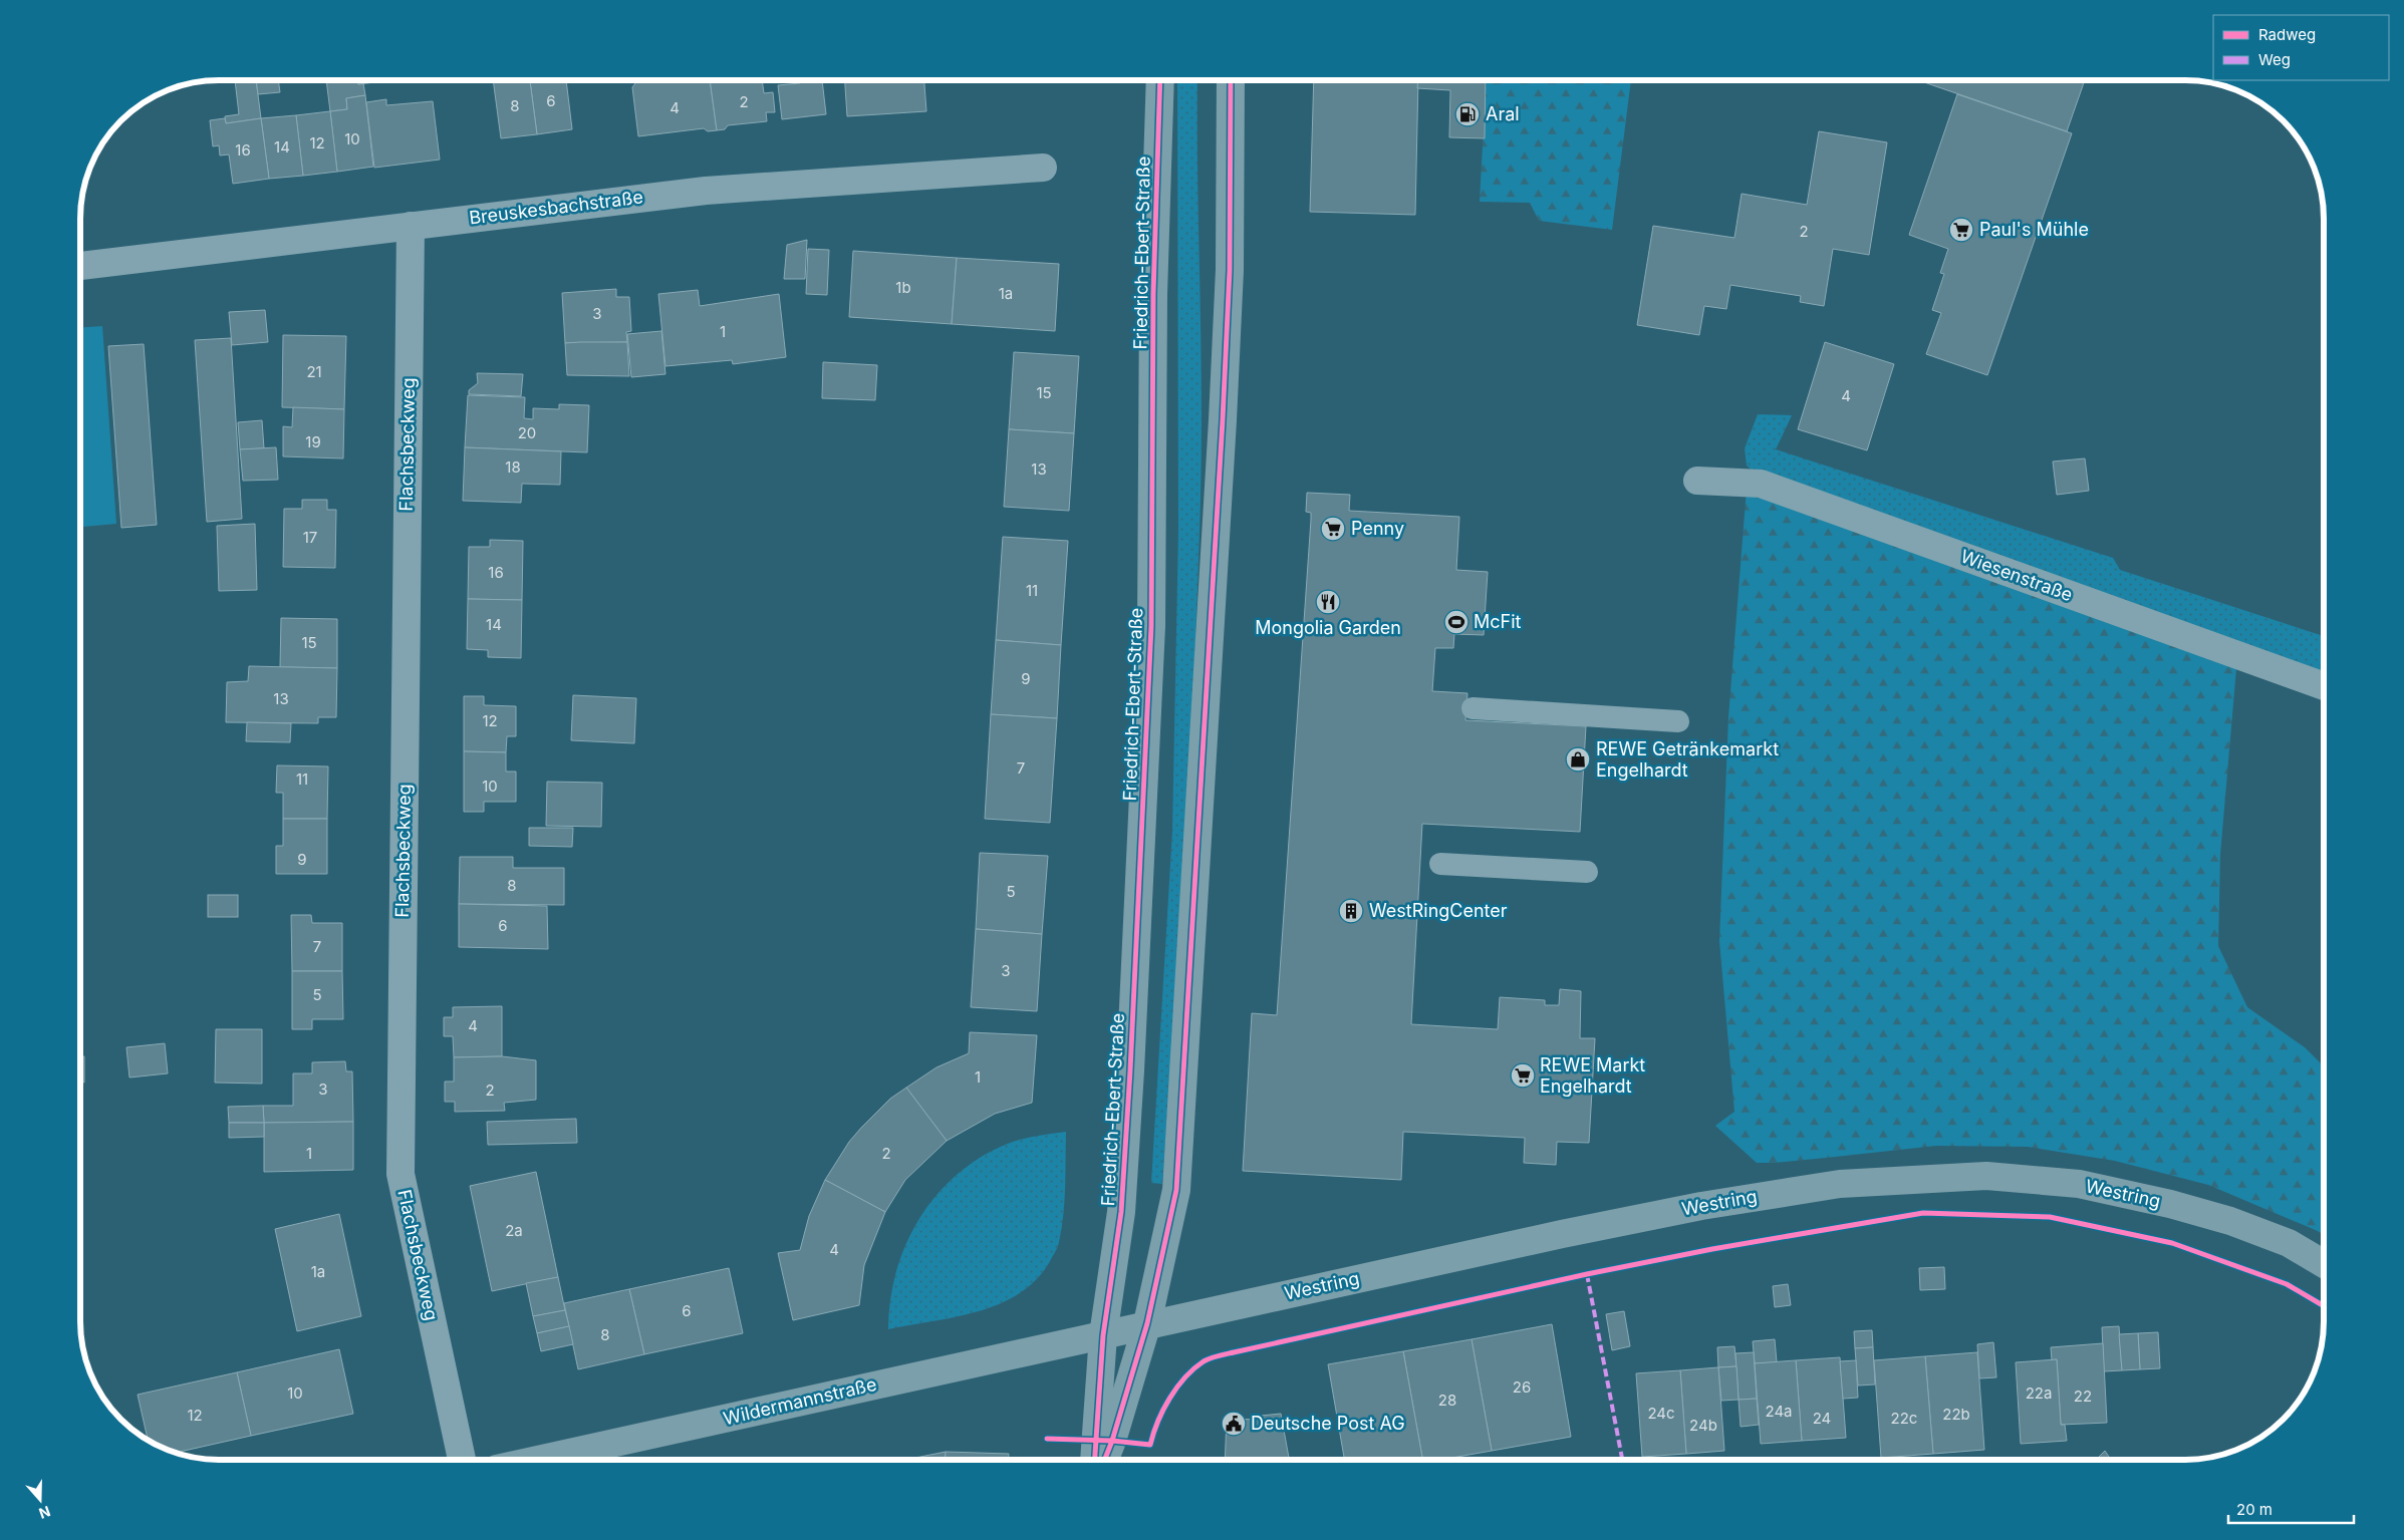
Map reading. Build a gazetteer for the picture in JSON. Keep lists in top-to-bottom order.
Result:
{
  "streets": {
    "main road": ["Friedrich-Ebert-Straße", "Westring", "Wildermannstraße"],
    "street": ["Breuskesbachstraße", "Flachsbeckweg", "Wiesenstraße"]
  },
  "crossings": [
    ["Breuskesbachstraße", "Flachsbeckweg"],
    ["Friedrich-Ebert-Straße", "Westring"],
    ["Friedrich-Ebert-Straße", "Wildermannstraße"],
    ["Westring", "Wildermannstraße"]
  ],
  "places": {
    "fuel station": ["Aral"],
    "supermarket": ["Paul's Mühle", "Penny", "REWE Markt Engelhardt"],
    "restaurant": ["Mongolia Garden"],
    "sports": ["McFit"],
    "shop": ["REWE Getränkemarkt Engelhardt"],
    "building": ["WestRingCenter"],
    "public building": ["Deutsche Post AG"]
  },
  "house_numbers": [
    "6",
    "2",
    "8",
    "4",
    "10",
    "12",
    "14",
    "16",
    "2",
    "1b",
    "1a",
    "3",
    "1",
    "21",
    "15",
    "4",
    "20",
    "19",
    "18",
    "13",
    "17",
    "16",
    "11",
    "14",
    "15",
    "9",
    "13",
    "12",
    "7",
    "11",
    "10",
    "9",
    "8",
    "5",
    "6",
    "7",
    "3",
    "5",
    "4",
    "1",
    "3",
    "2",
    "1",
    "2",
    "2a",
    "4",
    "1a",
    "6",
    "8",
    "26",
    "10",
    "22a",
    "22",
    "28",
    "24a",
    "24c",
    "22b",
    "12",
    "24",
    "22c",
    "24b"
  ],
  "legend": ["Radweg", "Weg"],
  "scale_bar": "20 m",
  "north": "bottom"
}
